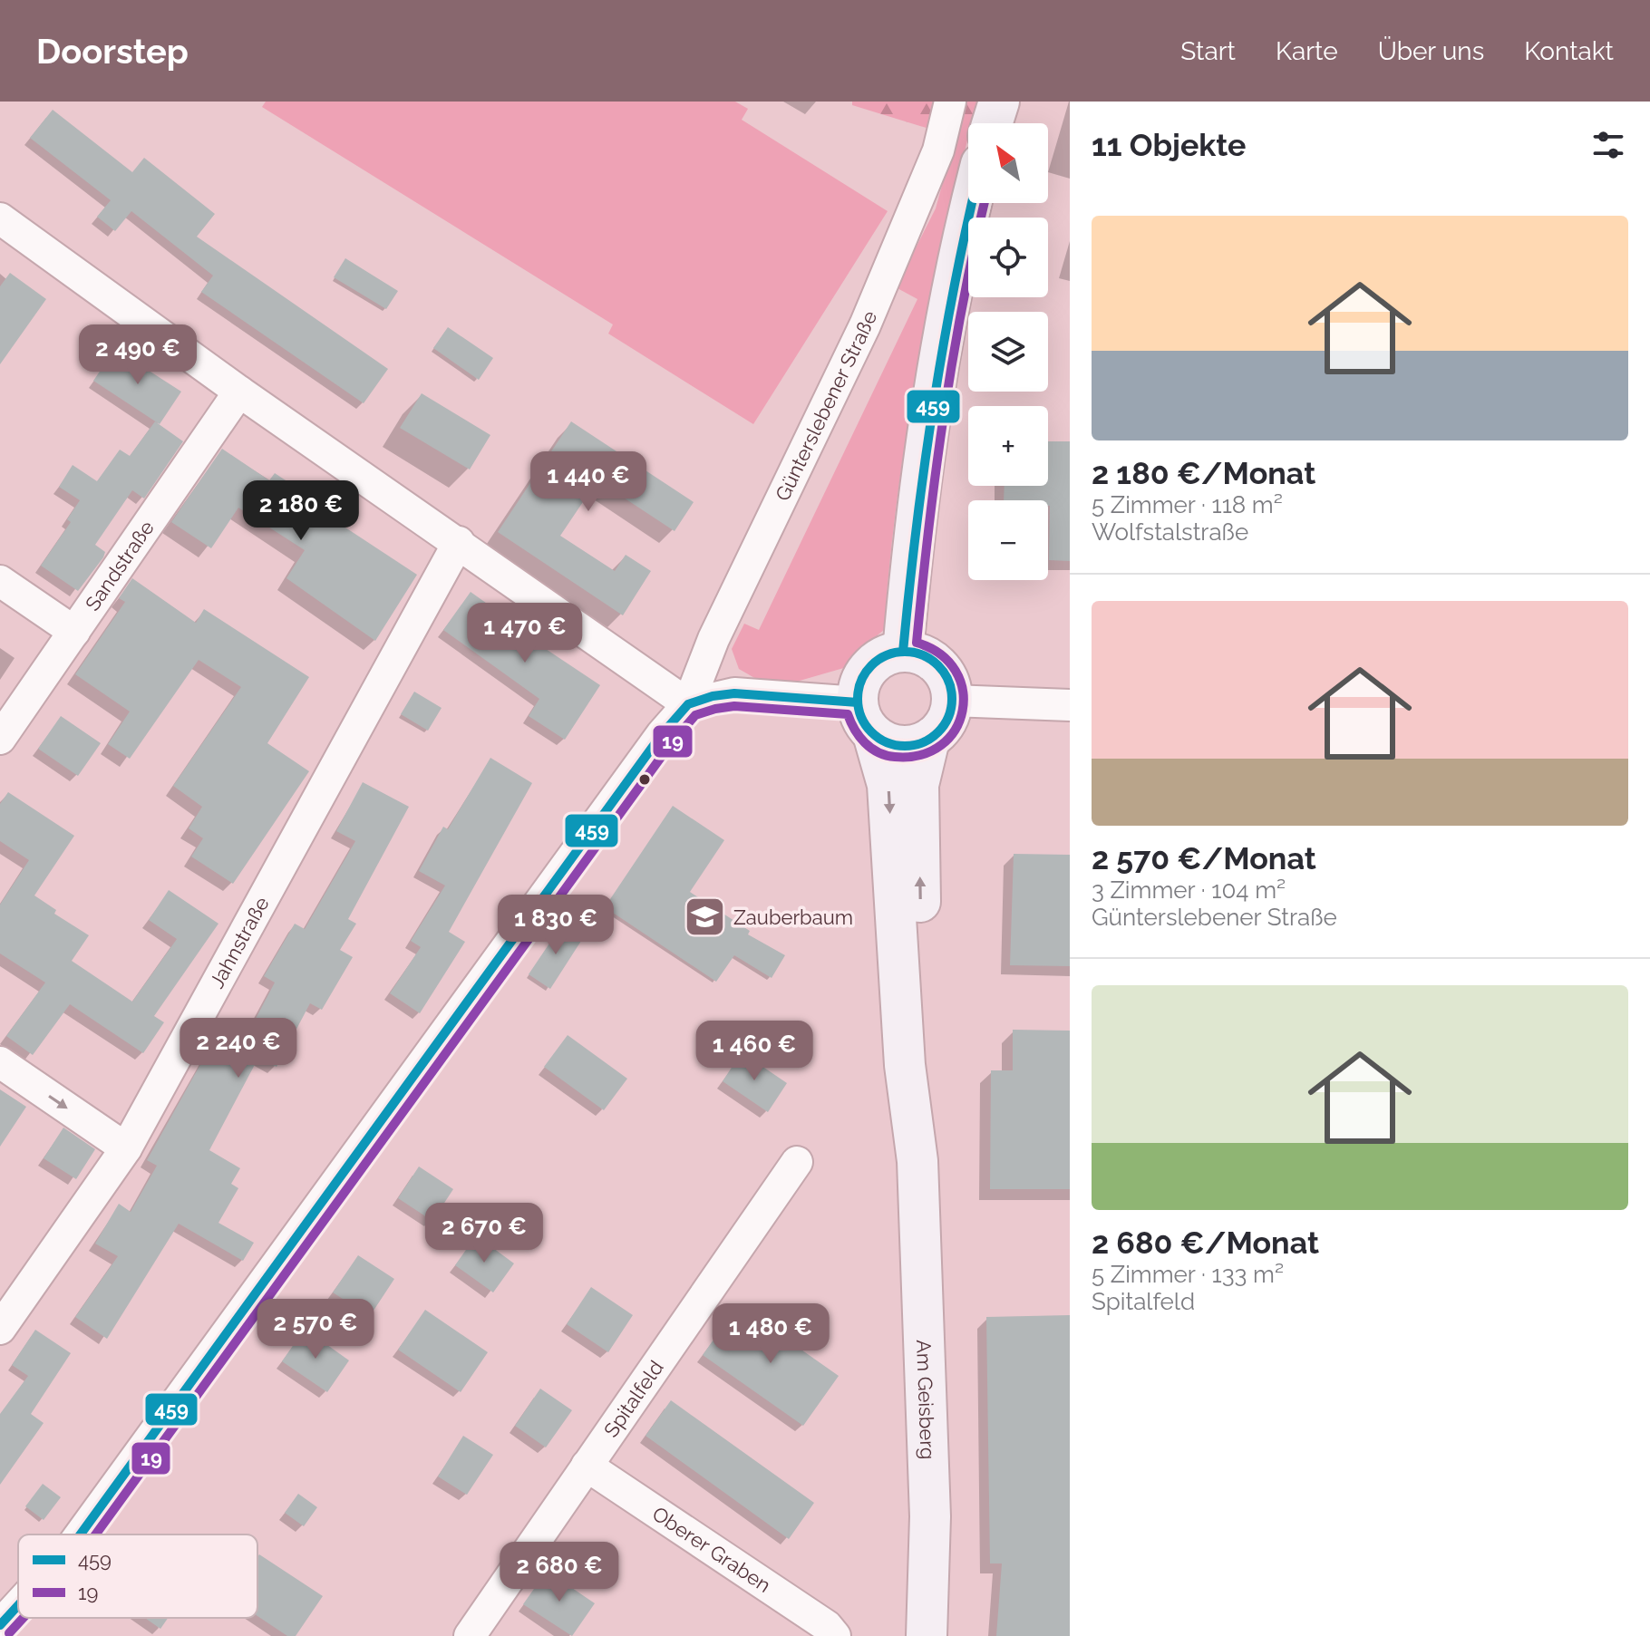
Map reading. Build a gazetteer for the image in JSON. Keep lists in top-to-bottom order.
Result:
{
  "streets": {
    "street": [
      "Günterslebener Straße",
      "Sandstraße",
      "Jahnstraße",
      "Spitalfeld",
      "Am Geisberg",
      "Oberer Graben"
    ]
  },
  "crossings": [
    ["Spitalfeld", "Oberer Graben"]
  ],
  "places": {
    "school or university": ["Zauberbaum"]
  },
  "lines": ["transit line 459", "transit line 19"],
  "legend": ["459", "19"],
  "north": "top left",
  "page": {
    "header": "Doorstep",
    "nav": [
      "Start",
      "Karte",
      "Über uns",
      "Kontakt"
    ],
    "heading": "11 Objekte",
    "map_buttons": ["+", "−"],
    "list": [
      {
        "name": "2 180 €/Monat",
        "note": "5 Zimmer · 118 m² · Wolfstalstraße"
      },
      {
        "name": "2 570 €/Monat",
        "note": "3 Zimmer · 104 m² · Günterslebener Straße"
      },
      {
        "name": "2 680 €/Monat",
        "note": "5 Zimmer · 133 m² · Spitalfeld"
      }
    ],
    "price": [
      "2 490 €",
      "1 440 €",
      "2 180 €",
      "1 470 €",
      "1 830 €",
      "2 240 €",
      "1 460 €",
      "2 670 €",
      "2 570 €",
      "1 480 €",
      "2 680 €"
    ]
  }
}
